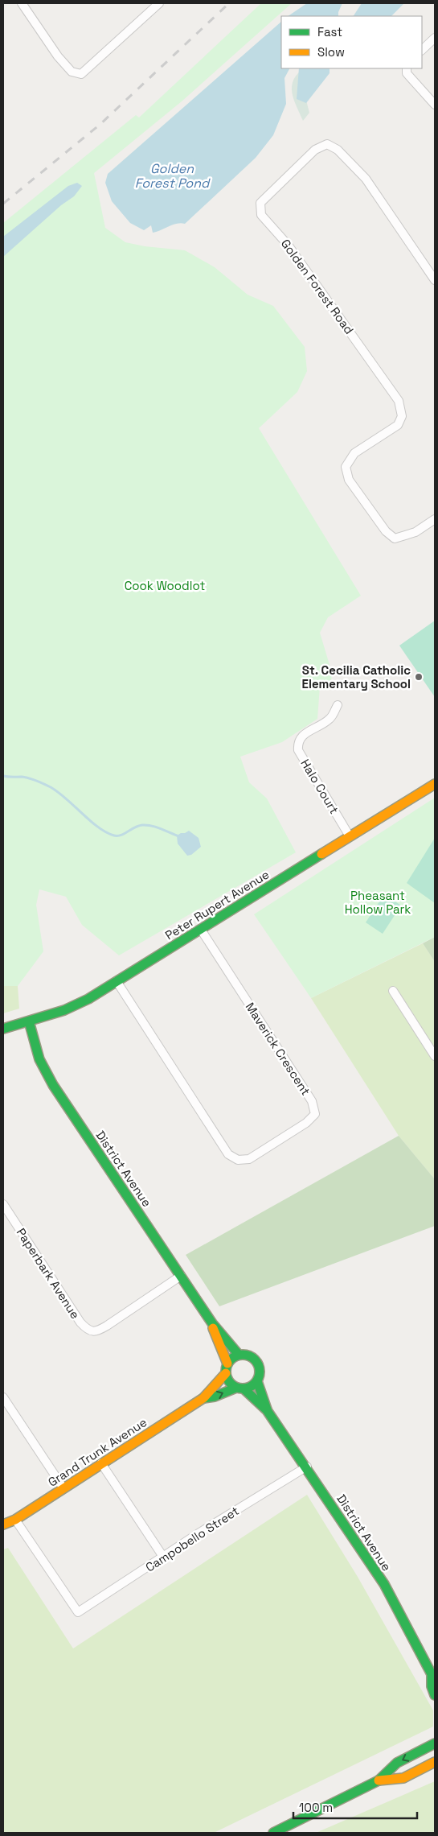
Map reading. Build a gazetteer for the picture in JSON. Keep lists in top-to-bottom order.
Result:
{
  "streets": {
    "street": [
      "Golden Forest Road",
      "Halo Court",
      "Peter Rupert Avenue",
      "Maverick Crescent",
      "District Avenue",
      "Paperbark Avenue",
      "Grand Trunk Avenue",
      "Campobello Street"
    ]
  },
  "crossings": [
    ["Halo Court", "Peter Rupert Avenue"],
    ["Peter Rupert Avenue", "Maverick Crescent"],
    ["Peter Rupert Avenue", "District Avenue"],
    ["District Avenue", "Paperbark Avenue"],
    ["District Avenue", "Grand Trunk Avenue"],
    ["District Avenue", "Campobello Street"],
    ["Grand Trunk Avenue", "Campobello Street"]
  ],
  "water": ["Golden Forest Pond"],
  "parks": ["Cook Woodlot", "Pheasant Hollow Park"],
  "places": ["St. Cecilia Catholic Elementary School"],
  "legend": ["Fast", "Slow"],
  "scale_bar": "100 m"
}
